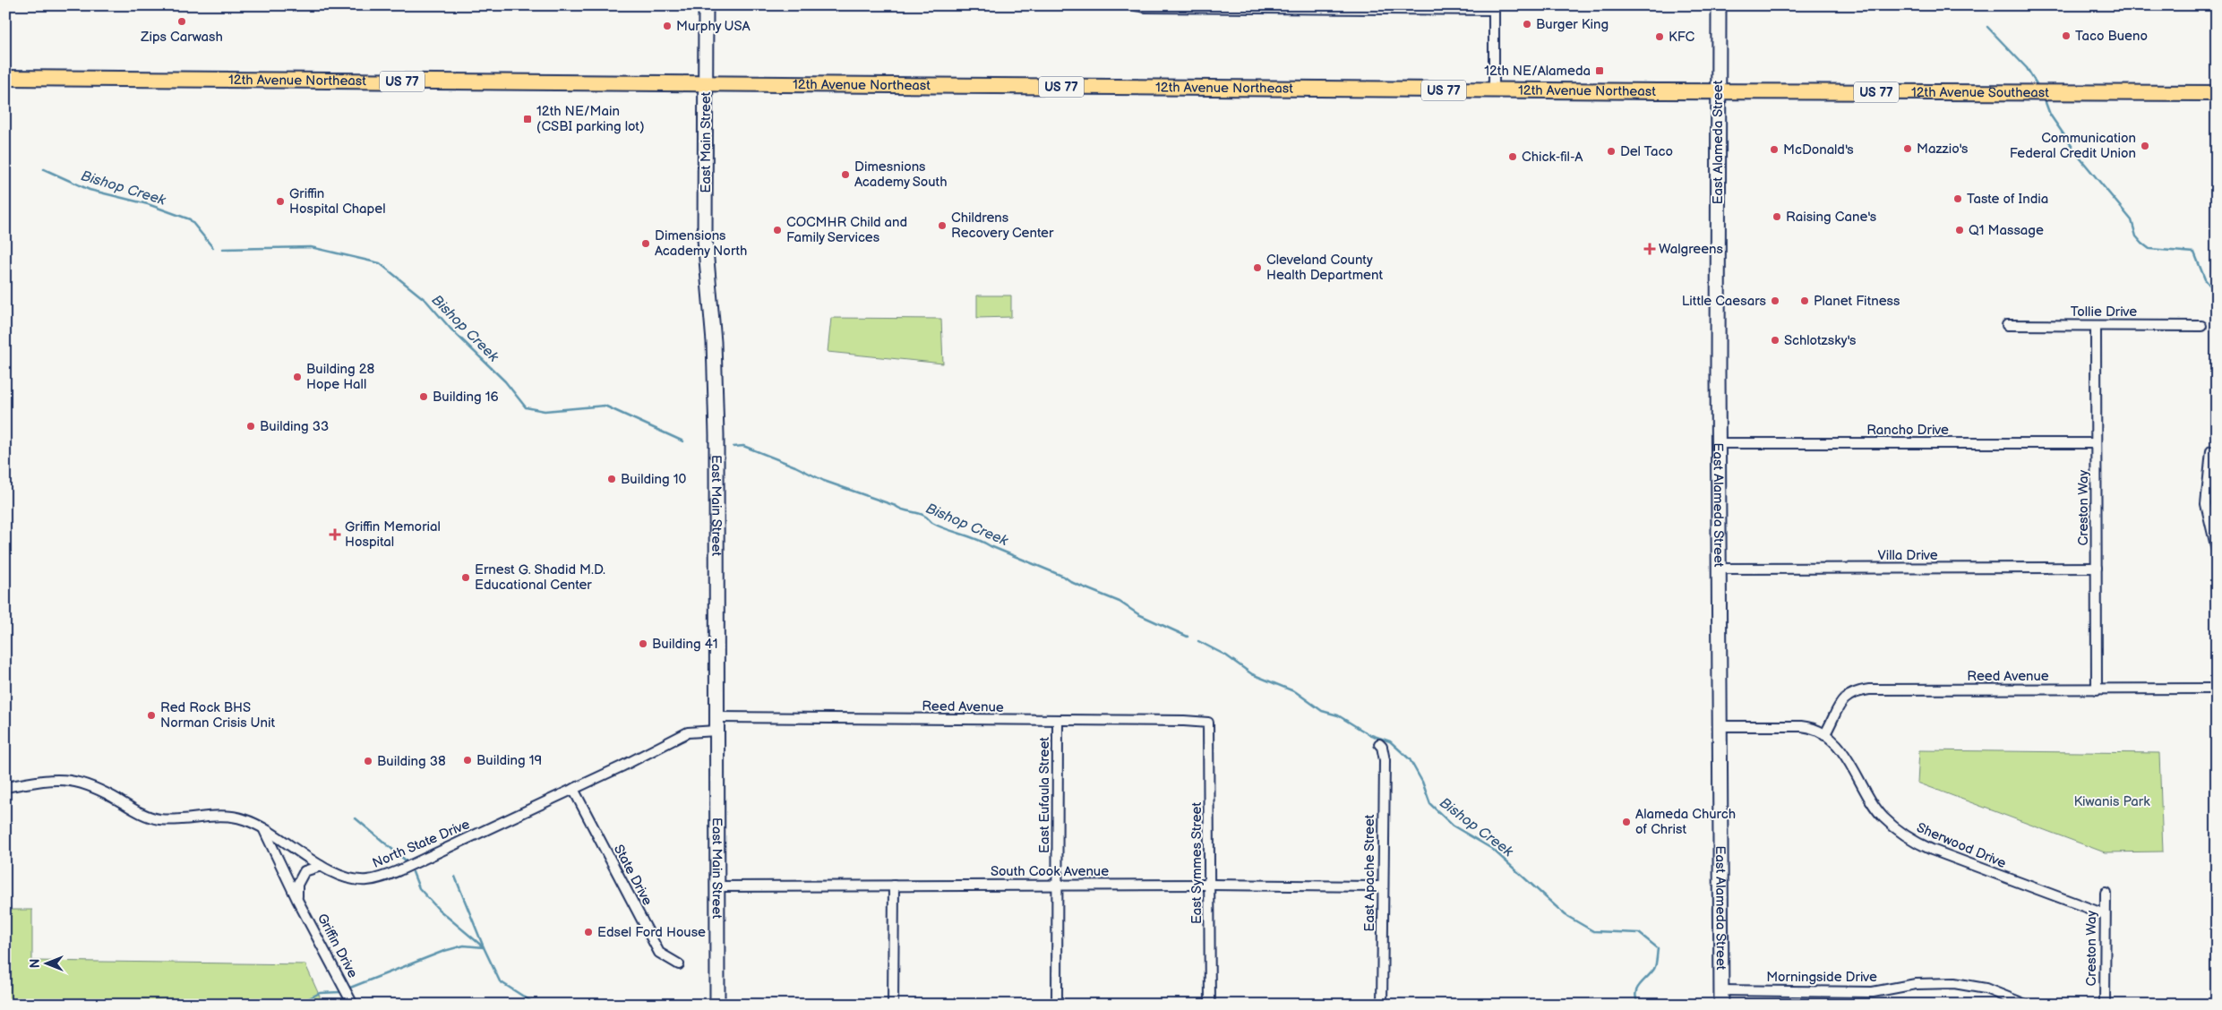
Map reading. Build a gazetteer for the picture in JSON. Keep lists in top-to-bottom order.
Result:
{
  "streets": {
    "main road": ["12th Avenue Northeast", "US 77", "12th Avenue Southeast"],
    "street": [
      "East Main Street",
      "East Alameda Street",
      "Tollie Drive",
      "Rancho Drive",
      "Creston Way",
      "Villa Drive",
      "Reed Avenue",
      "East Eufaula Street",
      "North State Drive",
      "Sherwood Drive",
      "East Symmes Street",
      "South Cook Avenue",
      "East Apache Street",
      "State Drive",
      "Griffin Drive",
      "Morningside Drive"
    ]
  },
  "crossings": [
    ["12th Avenue Northeast", "12th Avenue Southeast"],
    ["12th Avenue Northeast", "East Main Street"],
    ["12th Avenue Northeast", "East Alameda Street"],
    ["12th Avenue Southeast", "East Alameda Street"],
    ["East Main Street", "Reed Avenue"],
    ["East Main Street", "North State Drive"],
    ["East Main Street", "South Cook Avenue"],
    ["East Alameda Street", "Rancho Drive"],
    ["East Alameda Street", "Villa Drive"],
    ["East Alameda Street", "Sherwood Drive"],
    ["East Alameda Street", "Morningside Drive"],
    ["Tollie Drive", "Creston Way"],
    ["Rancho Drive", "Creston Way"],
    ["Creston Way", "Villa Drive"],
    ["Creston Way", "Reed Avenue"],
    ["Creston Way", "Sherwood Drive"],
    ["Reed Avenue", "East Eufaula Street"],
    ["Reed Avenue", "Sherwood Drive"],
    ["Reed Avenue", "East Symmes Street"],
    ["East Eufaula Street", "South Cook Avenue"],
    ["North State Drive", "State Drive"],
    ["North State Drive", "Griffin Drive"],
    ["East Symmes Street", "South Cook Avenue"],
    ["South Cook Avenue", "East Apache Street"]
  ],
  "water": ["Bishop Creek"],
  "parks": ["Kiwanis Park"],
  "places": {
    "other": [
      "Zips Carwash",
      "Burger King",
      "Murphy USA",
      "Taco Bueno",
      "KFC",
      "Communication Federal Credit Union",
      "Mazzio's",
      "McDonald's",
      "Del Taco",
      "Chick-fil-A",
      "Dimesnions Academy South",
      "Taste of India",
      "Griffin Hospital Chapel",
      "Raising Cane's",
      "Childrens Recovery Center",
      "COCMHR Child and Family Services",
      "Q1 Massage",
      "Dimensions Academy North",
      "Cleveland County Health Department",
      "Little Caesars",
      "Planet Fitness",
      "Schlotzsky's",
      "Building 28 Hope Hall",
      "Building 16",
      "Building 33",
      "Building 10",
      "Ernest G. Shadid M.D. Educational Center",
      "Building 41",
      "Red Rock BHS Norman Crisis Unit",
      "Building 19",
      "Building 38",
      "Alameda Church of Christ",
      "Edsel Ford House"
    ],
    "transit": ["12th NE/Alameda", "12th NE/Main (CSBI parking lot)"],
    "health": ["Walgreens", "Griffin Memorial Hospital"]
  },
  "north": "left"
}
